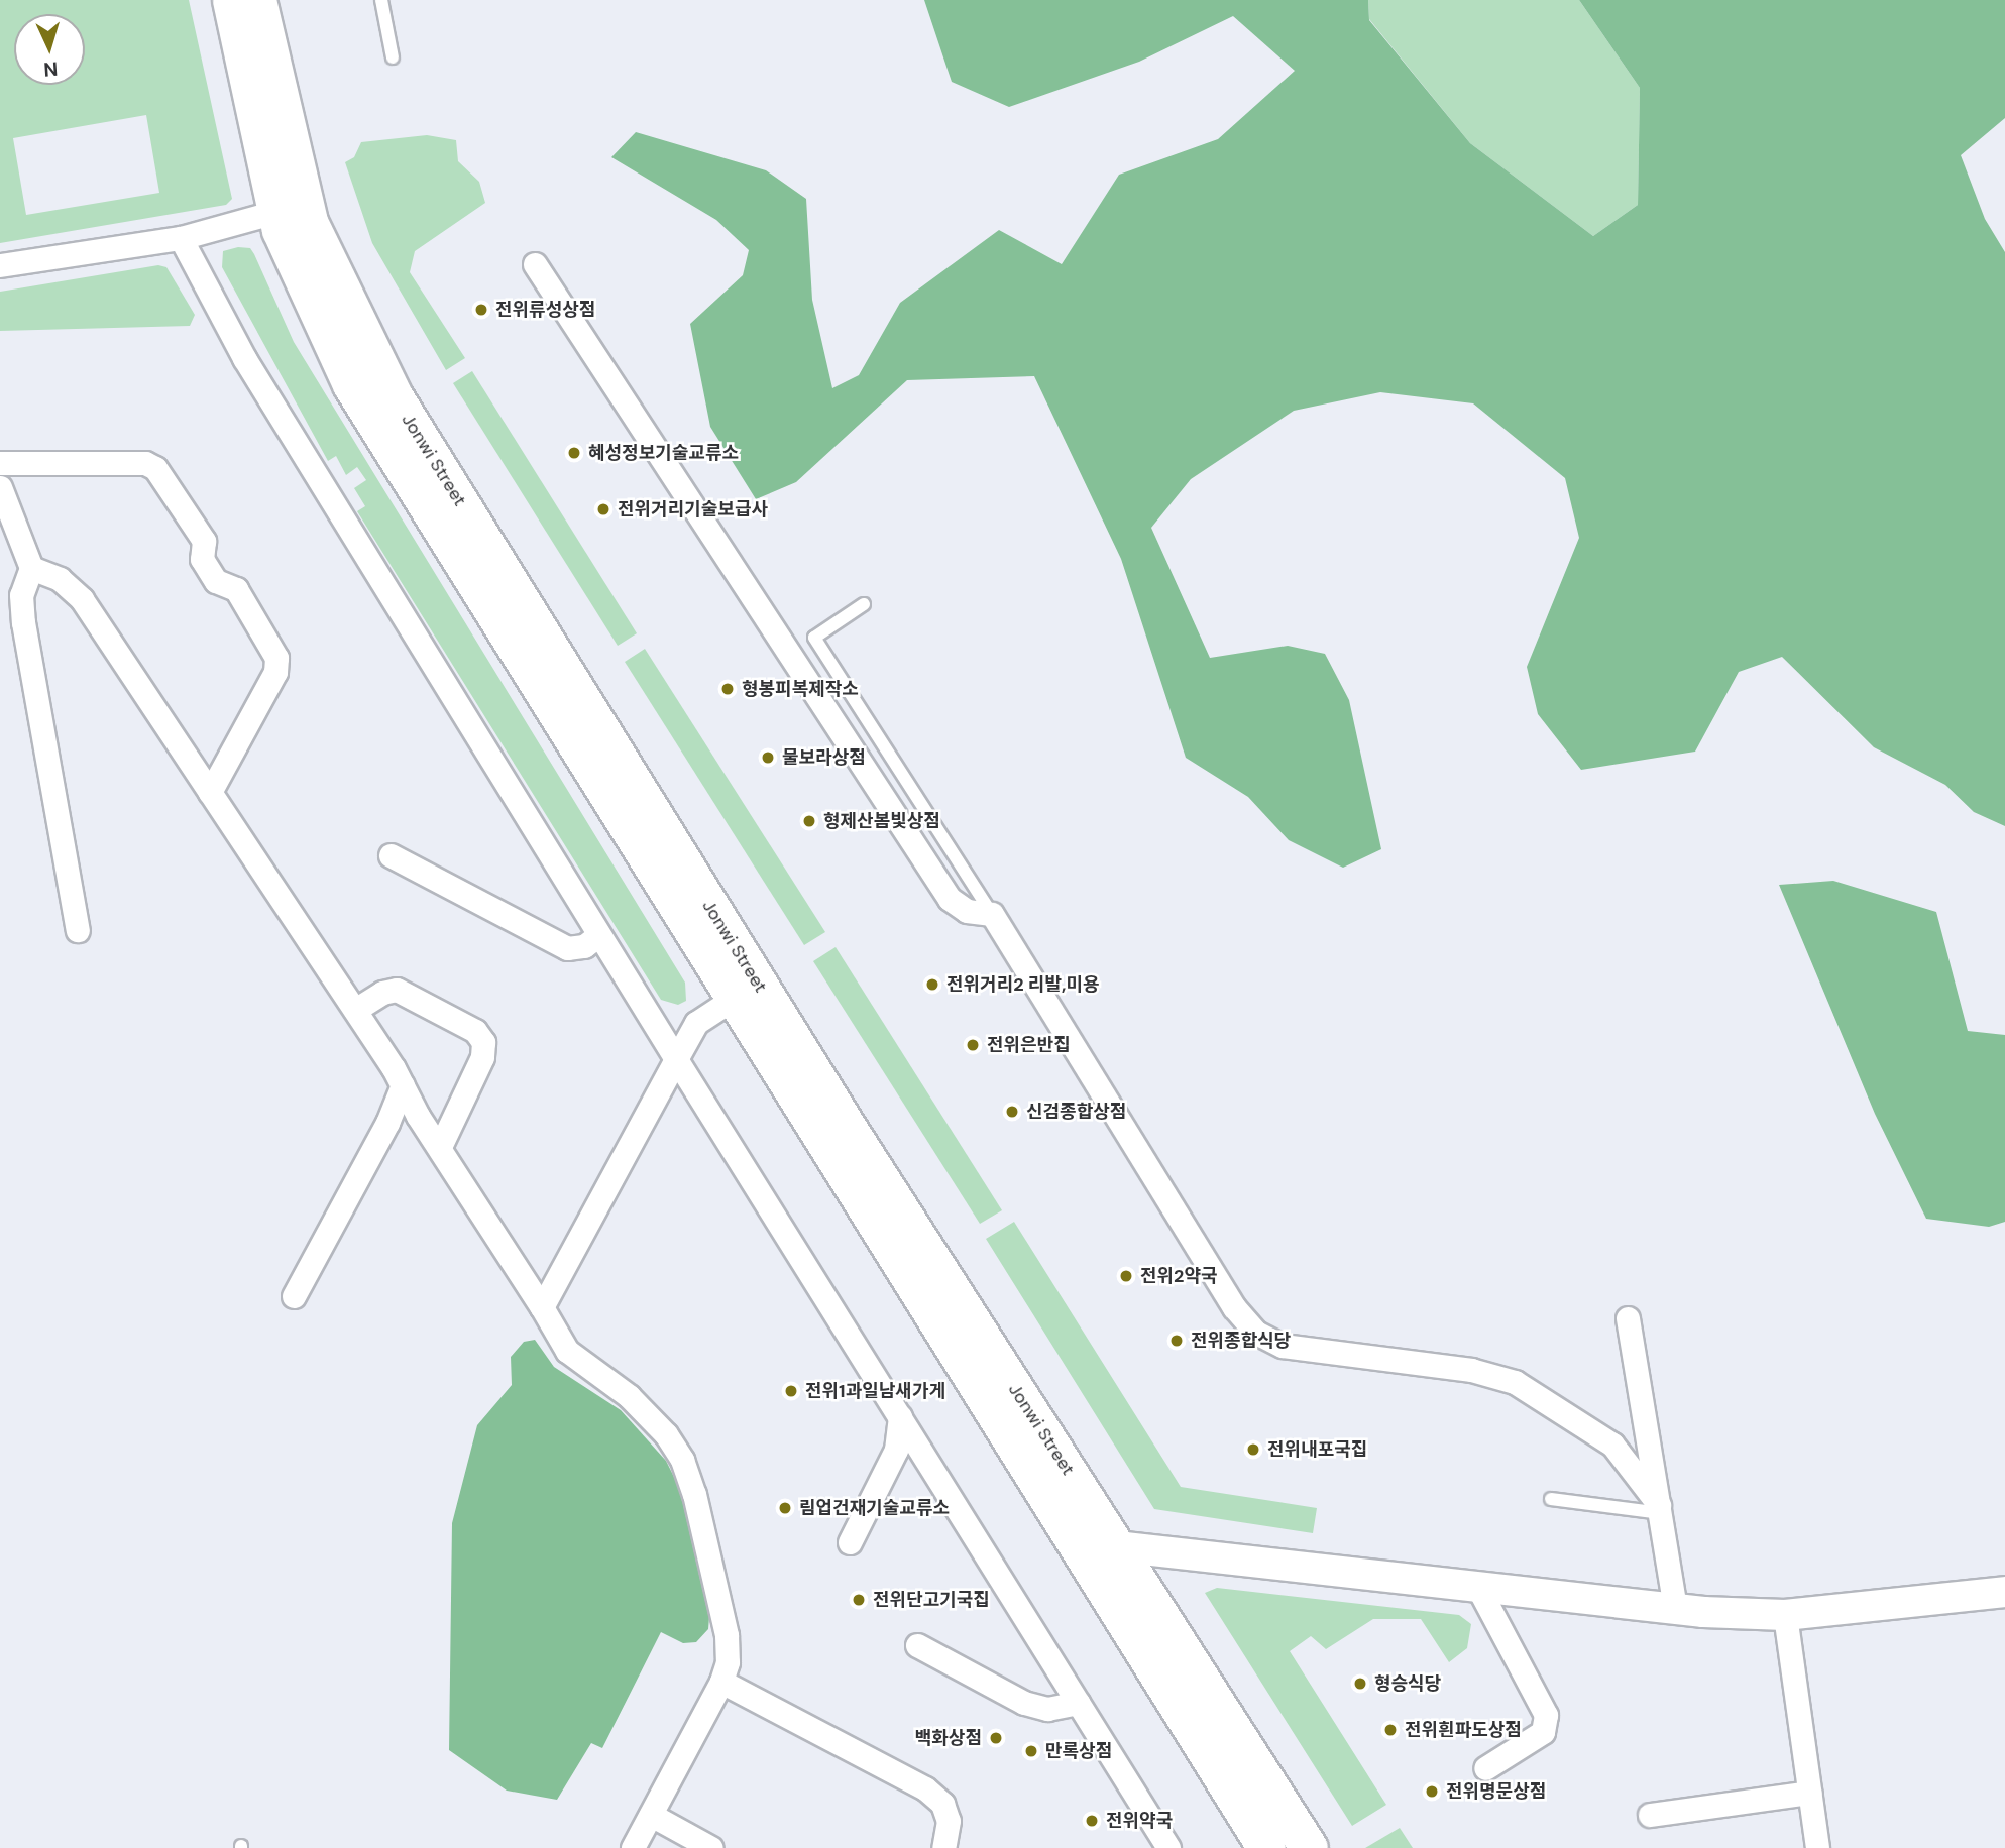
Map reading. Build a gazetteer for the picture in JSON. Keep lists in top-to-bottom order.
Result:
{
  "streets": {
    "main road": ["Jonwi Street"]
  },
  "places": [
    "전위류성상점",
    "혜성정보기술교류소",
    "전위거리기술보급사",
    "형봉피복제작소",
    "물보라상점",
    "형제산봄빛상점",
    "전위거리2 리발,미용",
    "전위은반집",
    "신검종합상점",
    "전위2약국",
    "전위종합식당",
    "전위1과일남새가게",
    "전위내포국집",
    "림업건재기술교류소",
    "전위단고기국집",
    "형승식당",
    "전위흰파도상점",
    "백화상점",
    "만록상점",
    "전위명문상점",
    "전위약국"
  ],
  "north": "bottom"
}
